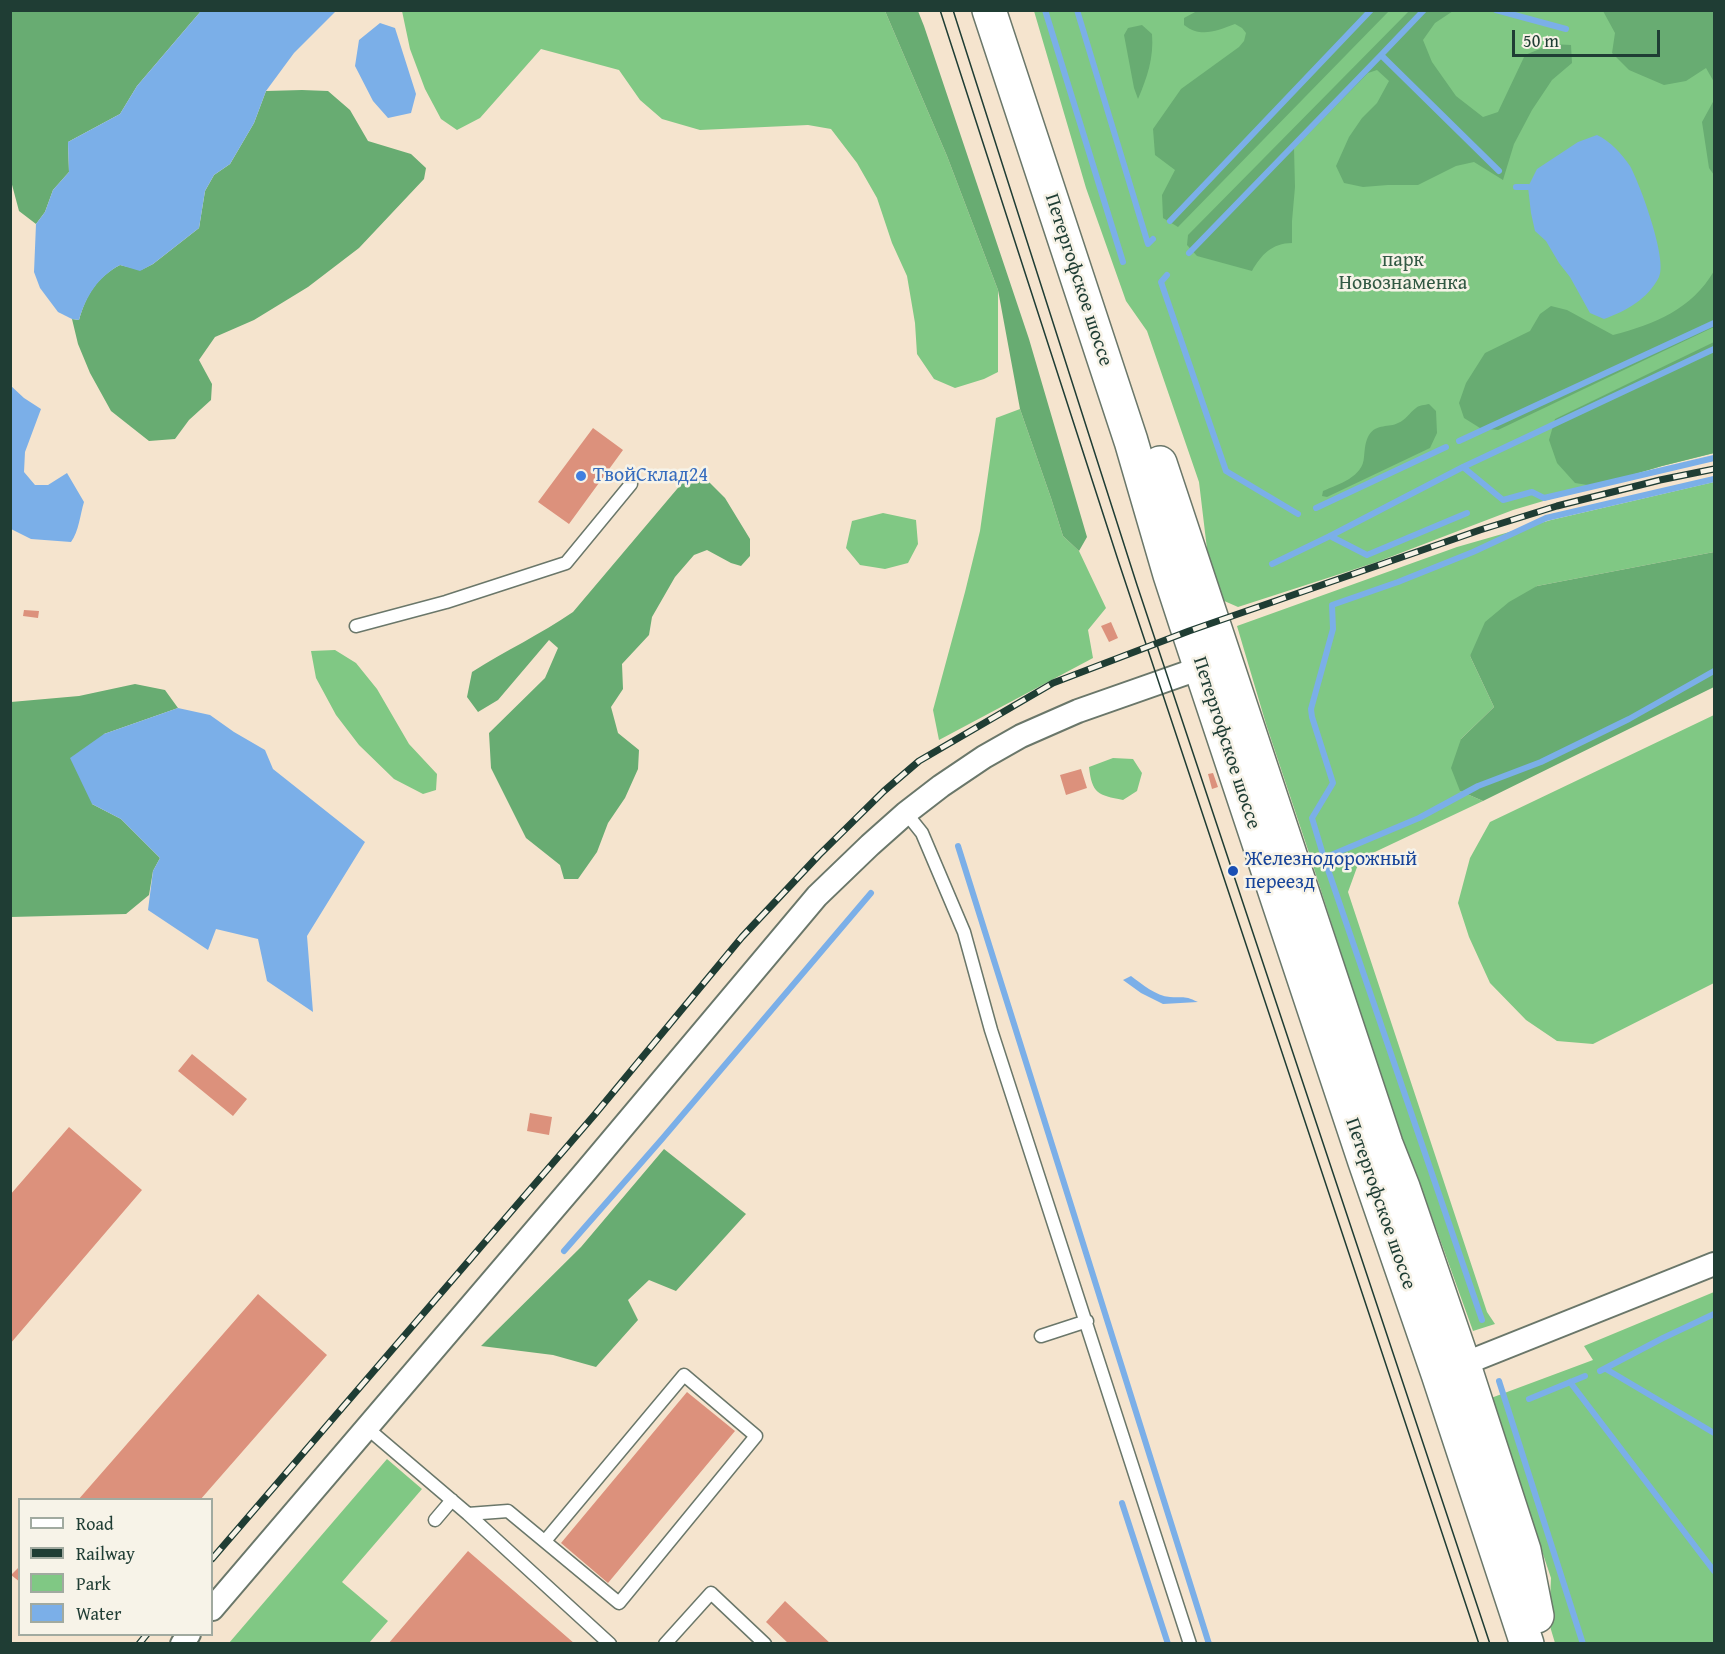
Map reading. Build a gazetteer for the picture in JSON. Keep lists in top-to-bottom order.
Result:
{
  "streets": {
    "main road": ["Петергофское шоссе"]
  },
  "parks": ["парк Новознаменка"],
  "places": ["ТвойСклад24", "Железнодорожный переезд"],
  "legend": [
    "Road",
    "Railway",
    "Park",
    "Water"
  ],
  "scale_bar": "50 m"
}
